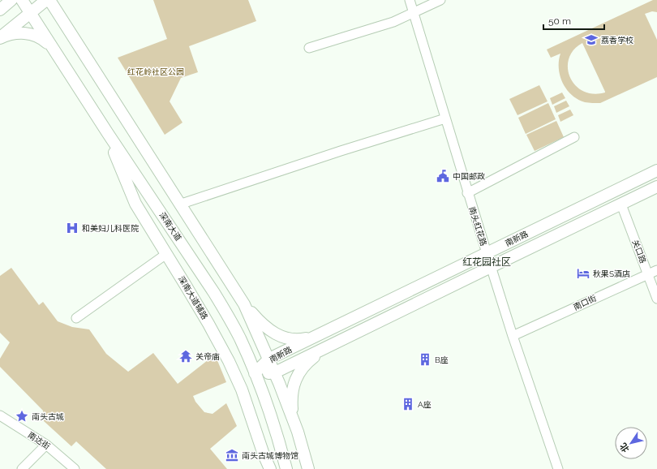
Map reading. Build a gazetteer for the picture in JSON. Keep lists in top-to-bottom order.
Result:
{
  "streets": {
    "main road": ["深南大道", "南新路", "深南大道辅路"],
    "street": [
      "南头红花路",
      "关口路",
      "南口街",
      "南达街"
    ]
  },
  "crossings": [
    ["深南大道", "南新路"],
    ["深南大道", "深南大道辅路"],
    ["南头红花路", "南新路"],
    ["南头红花路", "南口街"],
    ["南新路", "关口路"],
    ["关口路", "南口街"]
  ],
  "districts": ["红花园社区"],
  "parks": ["红花岭社区公园"],
  "places": {
    "school or university": ["荔香学校"],
    "public building": ["中国邮政"],
    "hospital": ["和美妇儿科医院"],
    "hotel": ["秋果S酒店"],
    "temple": ["关帝庙"],
    "building": ["B座", "A座"],
    "place": ["南头古城"],
    "museum": ["南头古城博物馆"]
  },
  "scale_bar": "50 m",
  "north": "bottom left"
}
